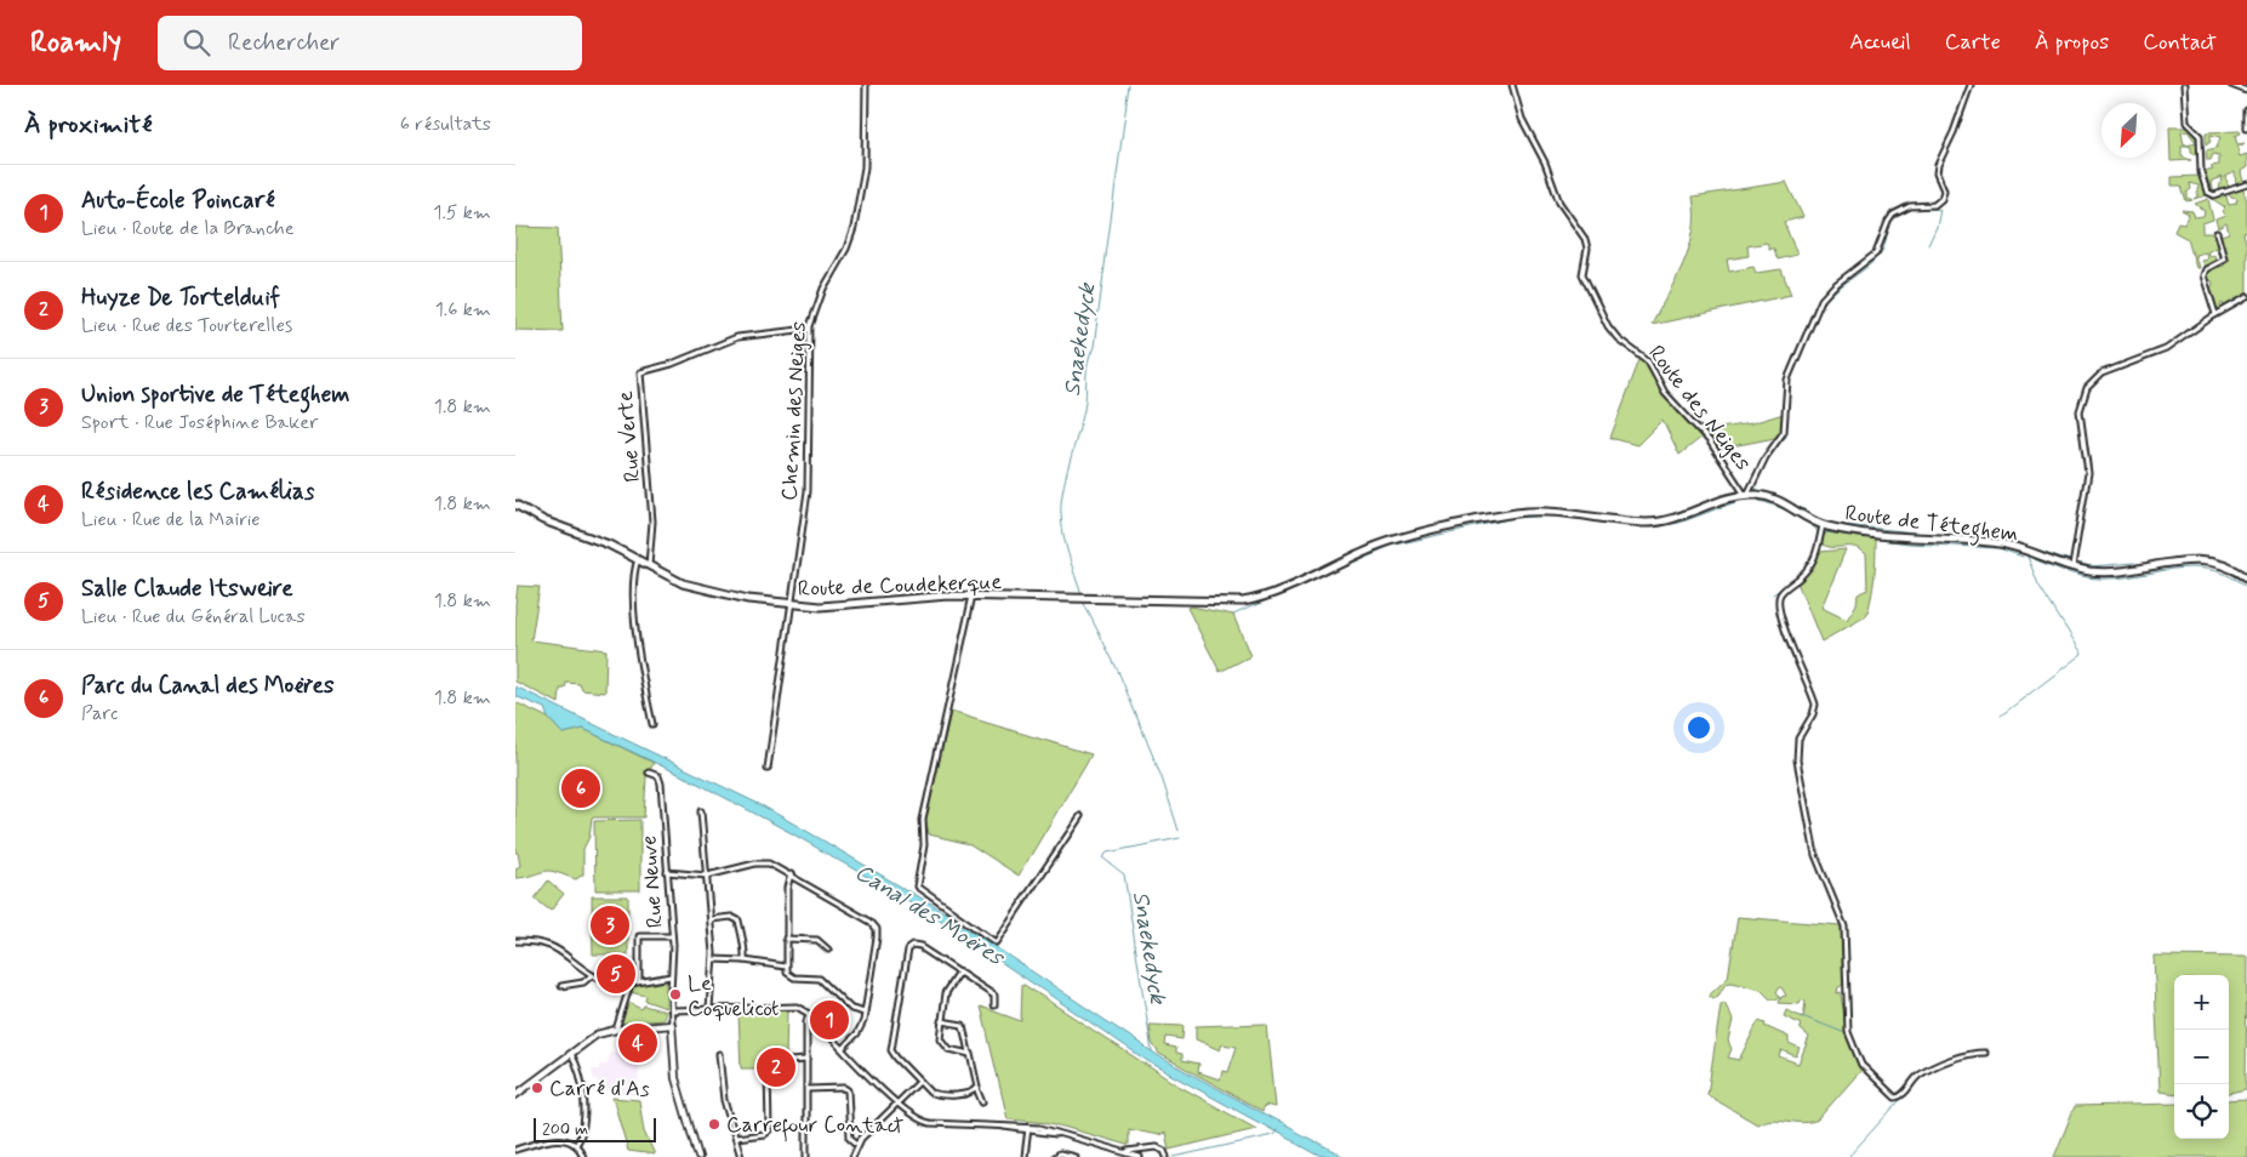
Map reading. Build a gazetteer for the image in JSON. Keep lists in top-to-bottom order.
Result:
{
  "streets": {
    "main road": ["Route de Téteghem", "Route de Coudekerque"],
    "street": [
      "Route des Neiges",
      "Chemin des Neiges",
      "Rue Verte",
      "Rue Neuve"
    ]
  },
  "crossings": [
    ["Route des Neiges", "Route de Téteghem"],
    ["Chemin des Neiges", "Rue Verte"],
    ["Chemin des Neiges", "Route de Coudekerque"],
    ["Rue Verte", "Route de Coudekerque"],
    ["Route de Téteghem", "Route de Coudekerque"]
  ],
  "water": ["Snaekedyck", "Canal des Moëres"],
  "places": ["Le Coquelicot", "Carré d'As", "Carrefour Contact"],
  "scale_bar": "200 m",
  "north": "bottom left",
  "page": {
    "header": "Roamly",
    "search": "Rechercher",
    "nav": [
      "Accueil",
      "Carte",
      "À propos",
      "Contact"
    ],
    "heading": ["À proximité", "6 résultats"],
    "list": [
      {
        "mark": "1",
        "name": "Auto-École Poincaré",
        "note": "Lieu · Route de la Branche",
        "value": "1.5 km"
      },
      {
        "mark": "2",
        "name": "Huyze De Tortelduif",
        "note": "Lieu · Rue des Tourterelles",
        "value": "1.6 km"
      },
      {
        "mark": "3",
        "name": "Union sportive de Téteghem",
        "note": "Sport · Rue Joséphine Baker",
        "value": "1.8 km"
      },
      {
        "mark": "4",
        "name": "Résidence les Camélias",
        "note": "Lieu · Rue de la Mairie",
        "value": "1.8 km"
      },
      {
        "mark": "5",
        "name": "Salle Claude Itsweire",
        "note": "Lieu · Rue du Général Lucas",
        "value": "1.8 km"
      },
      {
        "mark": "6",
        "name": "Parc du Canal des Moëres",
        "note": "Parc",
        "value": "1.8 km"
      }
    ],
    "pins": [
      "6",
      "3",
      "5",
      "1",
      "4",
      "2"
    ],
    "map_buttons": ["+", "−"],
    "scale": "200 m"
  }
}
